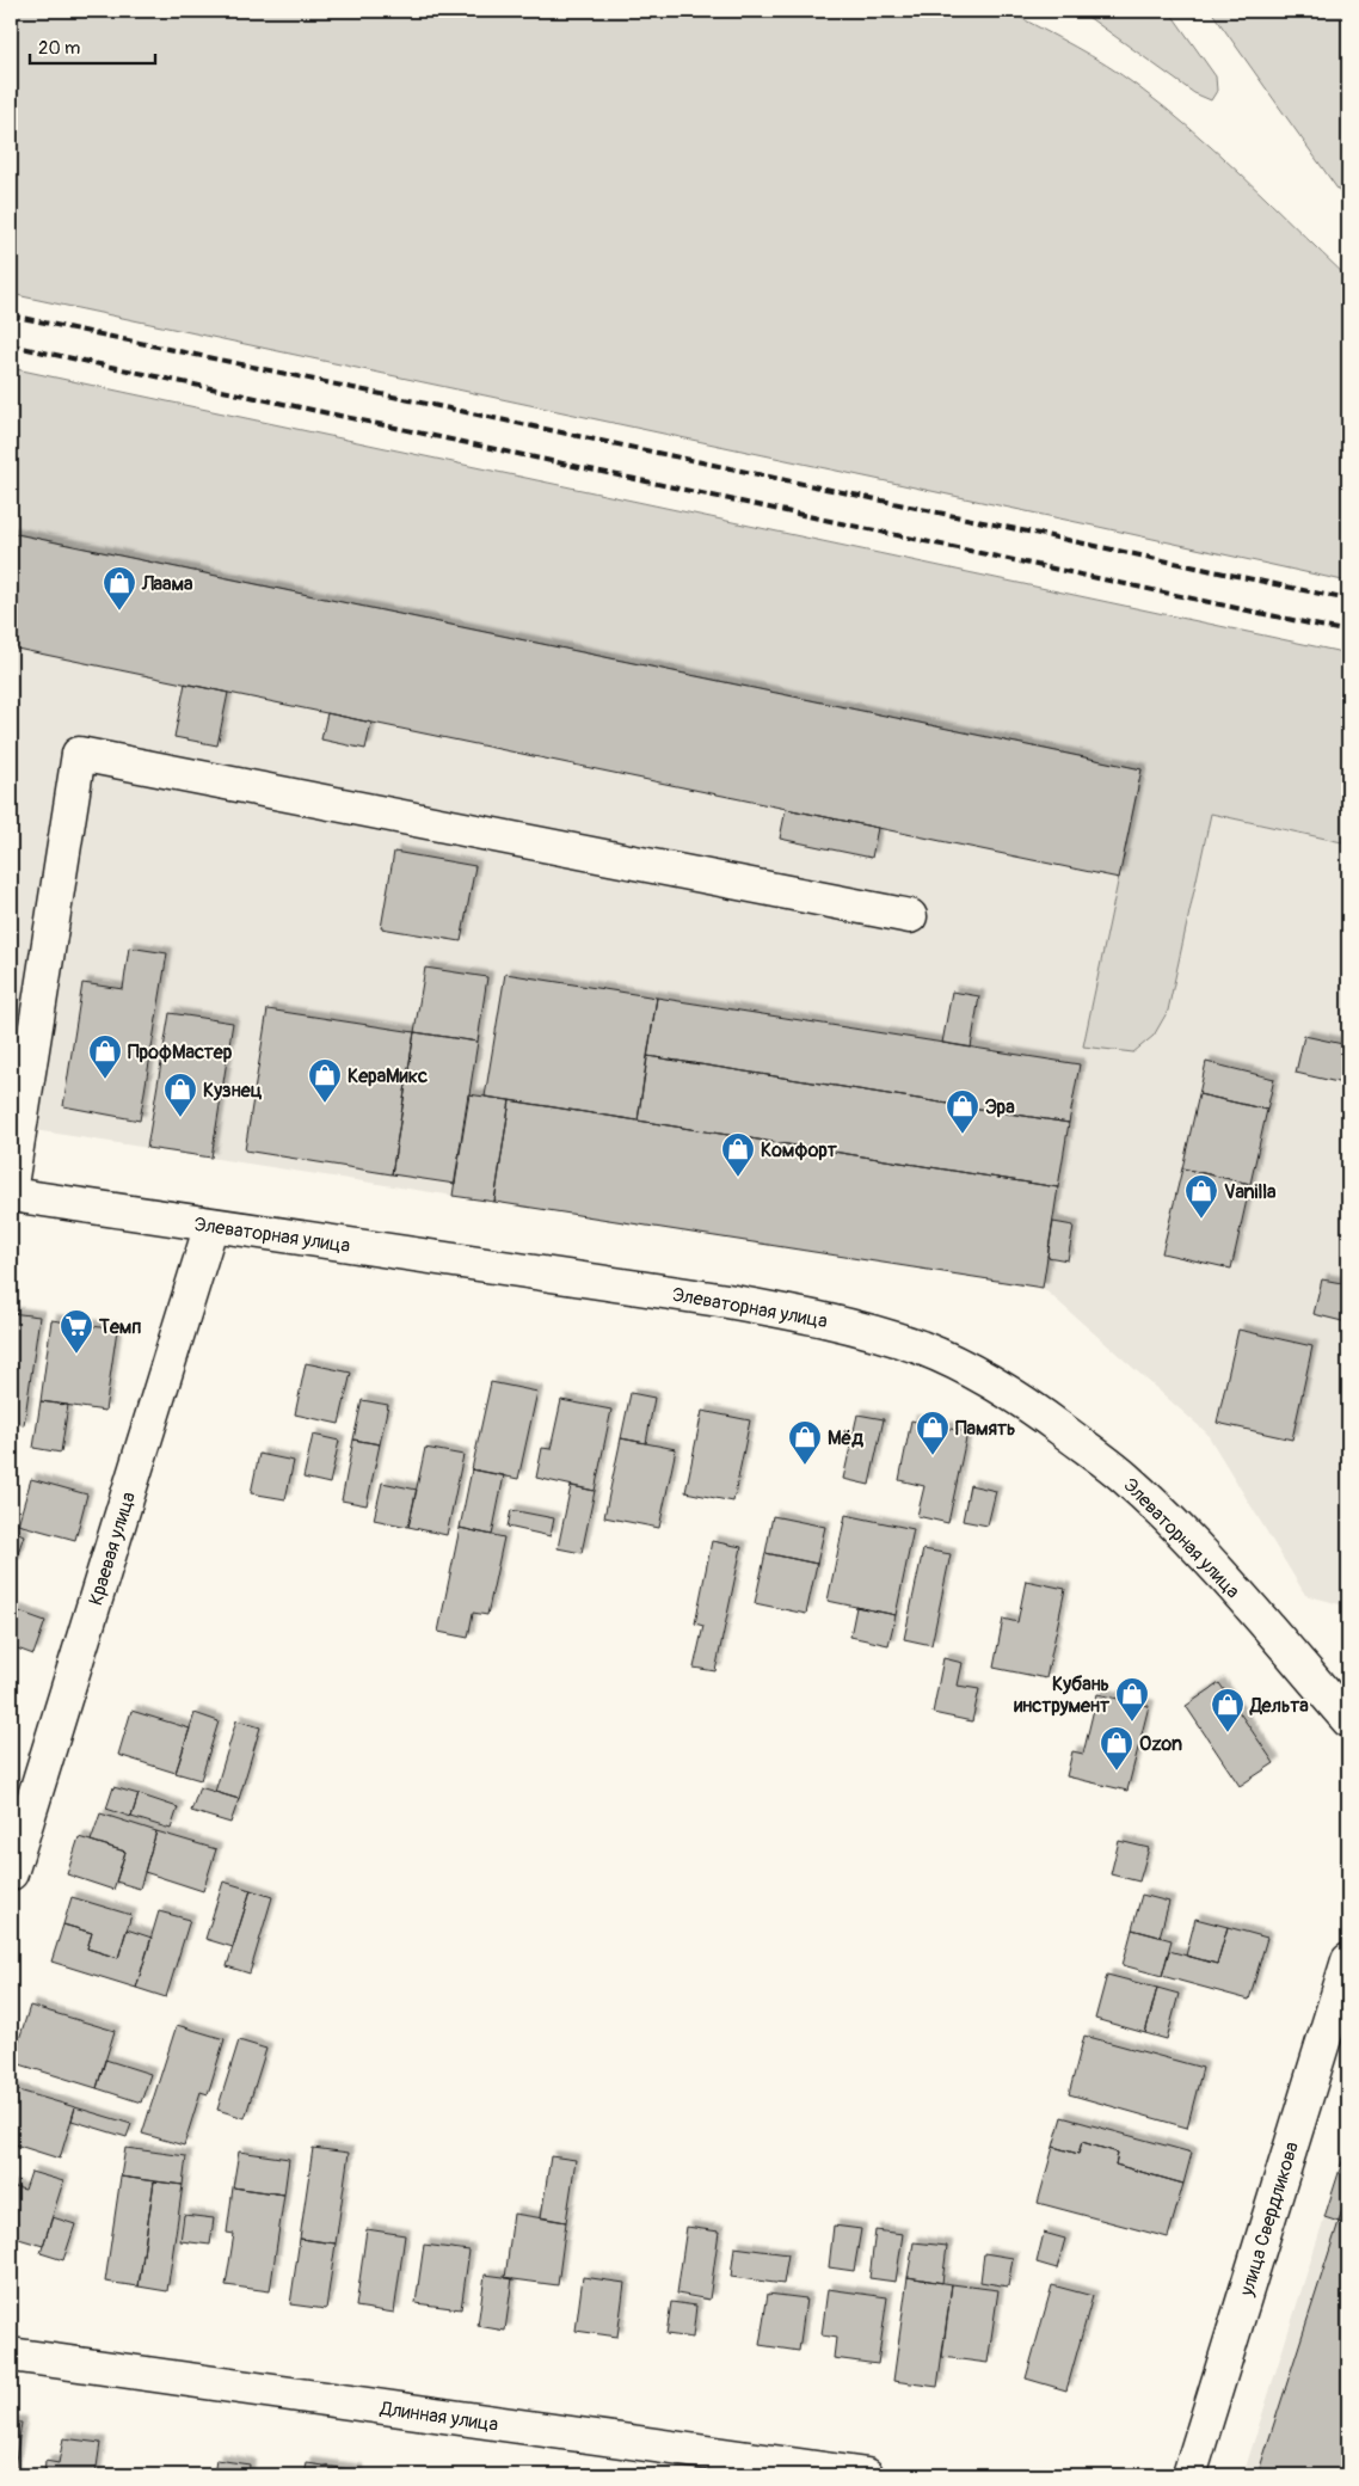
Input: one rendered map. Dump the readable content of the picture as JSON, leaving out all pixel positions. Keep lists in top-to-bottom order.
{
  "streets": {
    "street": [
      "Элеваторная улица",
      "Краевая улица",
      "улица Свердликова",
      "Длинная улица"
    ]
  },
  "crossings": [
    ["Элеваторная улица", "Краевая улица"]
  ],
  "places": {
    "shop": [
      "Лаама",
      "ПрофМастер",
      "КераМикс",
      "Кузнец",
      "Эра",
      "Комфорт",
      "Vanilla",
      "Память",
      "Мёд",
      "Кубань инструмент",
      "Дельта",
      "Ozon"
    ],
    "supermarket": ["Темп"]
  },
  "scale_bar": "20 m"
}
